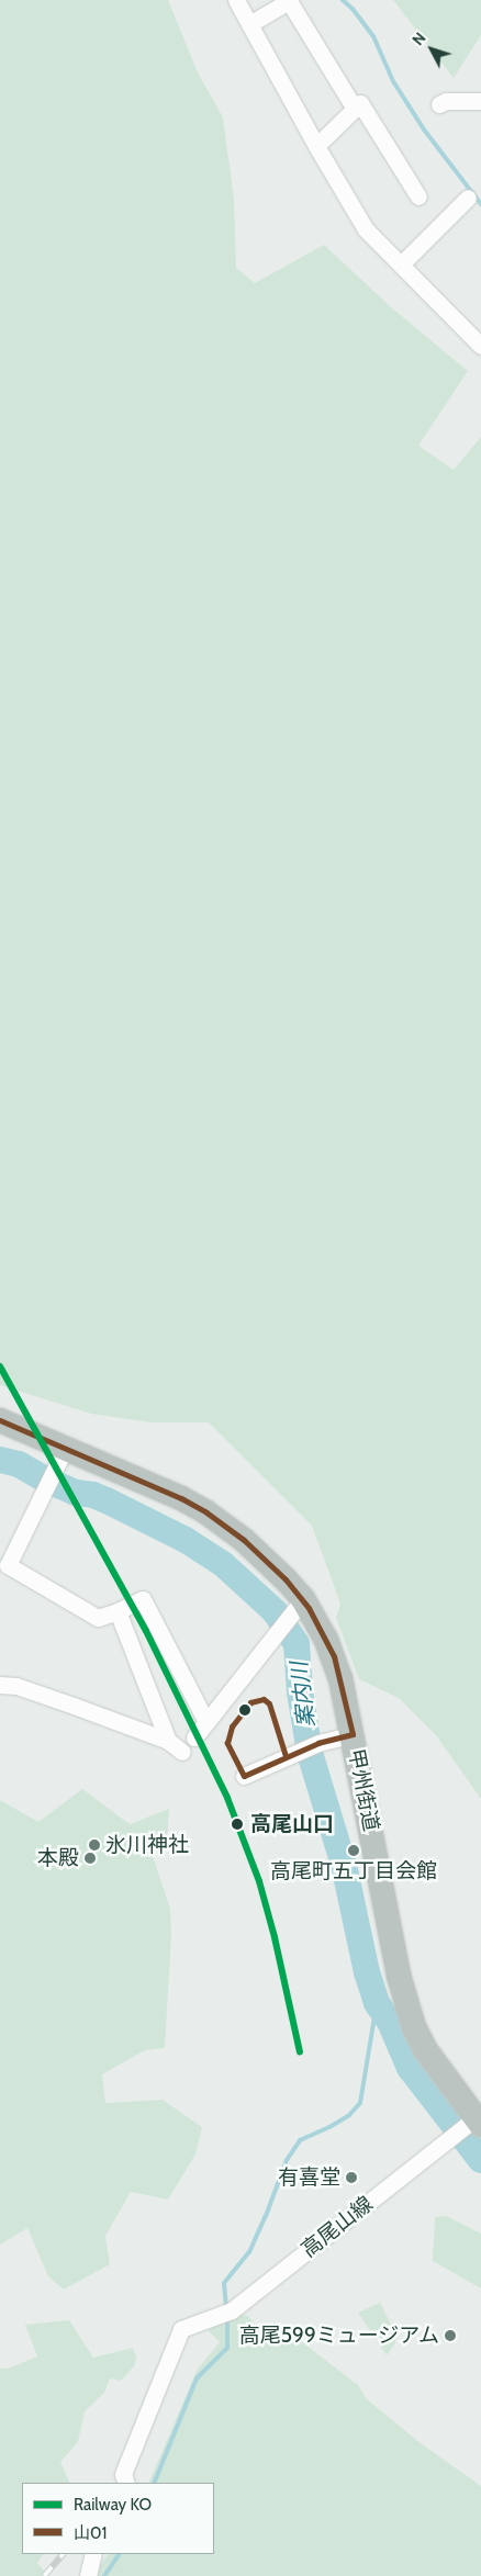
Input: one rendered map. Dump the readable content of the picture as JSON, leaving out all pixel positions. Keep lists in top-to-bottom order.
{
  "streets": {
    "highway": ["甲州街道"],
    "street": ["高尾山線"]
  },
  "crossings": [
    ["甲州街道", "高尾山線"]
  ],
  "water": ["案内川"],
  "places": [
    "高尾山口",
    "氷川神社",
    "高尾町五丁目会館",
    "本殿",
    "有喜堂",
    "高尾599ミュージアム"
  ],
  "lines": ["rail line KO", "transit line 山01"],
  "legend": ["Railway KO", "山01"],
  "north": "top left"
}
